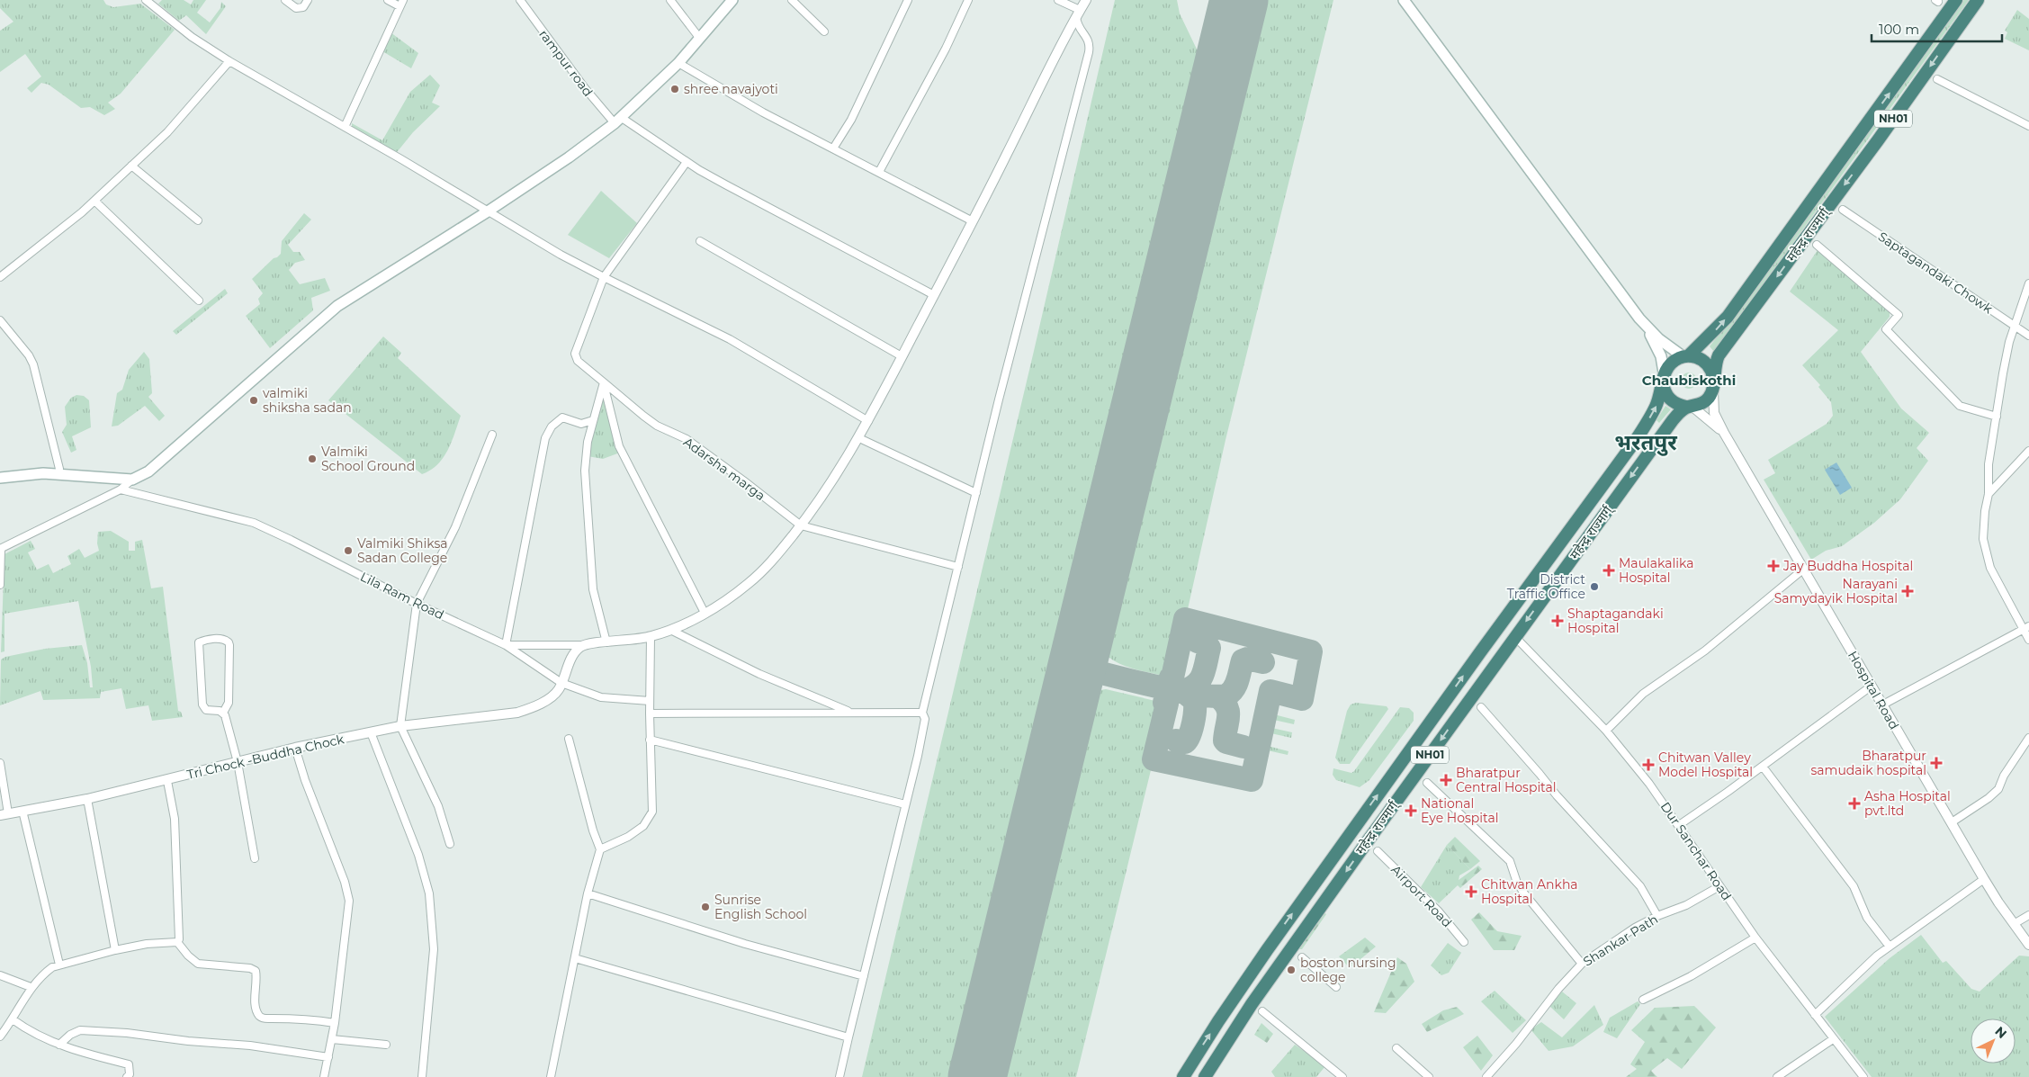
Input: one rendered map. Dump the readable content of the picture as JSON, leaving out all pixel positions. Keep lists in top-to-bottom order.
{
  "streets": {
    "highway": ["NH01", "महेन्द्र राज्मार्ग्"],
    "street": [
      "rampur road",
      "Saptagandaki Chowk",
      "Adarsha marga",
      "Lila Ram Road",
      "Hospital Road",
      "Tri Chock -Buddha Chock",
      "Dur Sanchar Road",
      "Airport Road",
      "Shankar Path"
    ]
  },
  "crossings": [
    ["rampur road", "Adarsha marga"],
    ["महेन्द्र राज्मार्ग्", "Hospital Road"],
    ["महेन्द्र राज्मार्ग्", "Dur Sanchar Road"],
    ["Lila Ram Road", "Tri Chock -Buddha Chock"],
    ["Dur Sanchar Road", "Shankar Path"]
  ],
  "districts": ["Chaubiskothi", "भरतपुर"],
  "places": {
    "other": [
      "shree navajyoti",
      "valmiki shiksha sadan",
      "Valmiki School Ground",
      "Valmiki Shiksa Sadan College",
      "District Traffic Office",
      "Sunrise English School",
      "boston nursing college"
    ],
    "health": [
      "Jay Buddha Hospital",
      "Maulakalika Hospital",
      "Narayani Samydayik Hospital",
      "Shaptagandaki Hospital",
      "Bharatpur samudaik hospital",
      "Chitwan Valley Model Hospital",
      "Bharatpur Central Hospital",
      "Asha Hospital pvt.ltd",
      "National Eye Hospital",
      "Chitwan Ankha Hospital"
    ]
  },
  "scale_bar": "100 m",
  "north": "top right"
}
